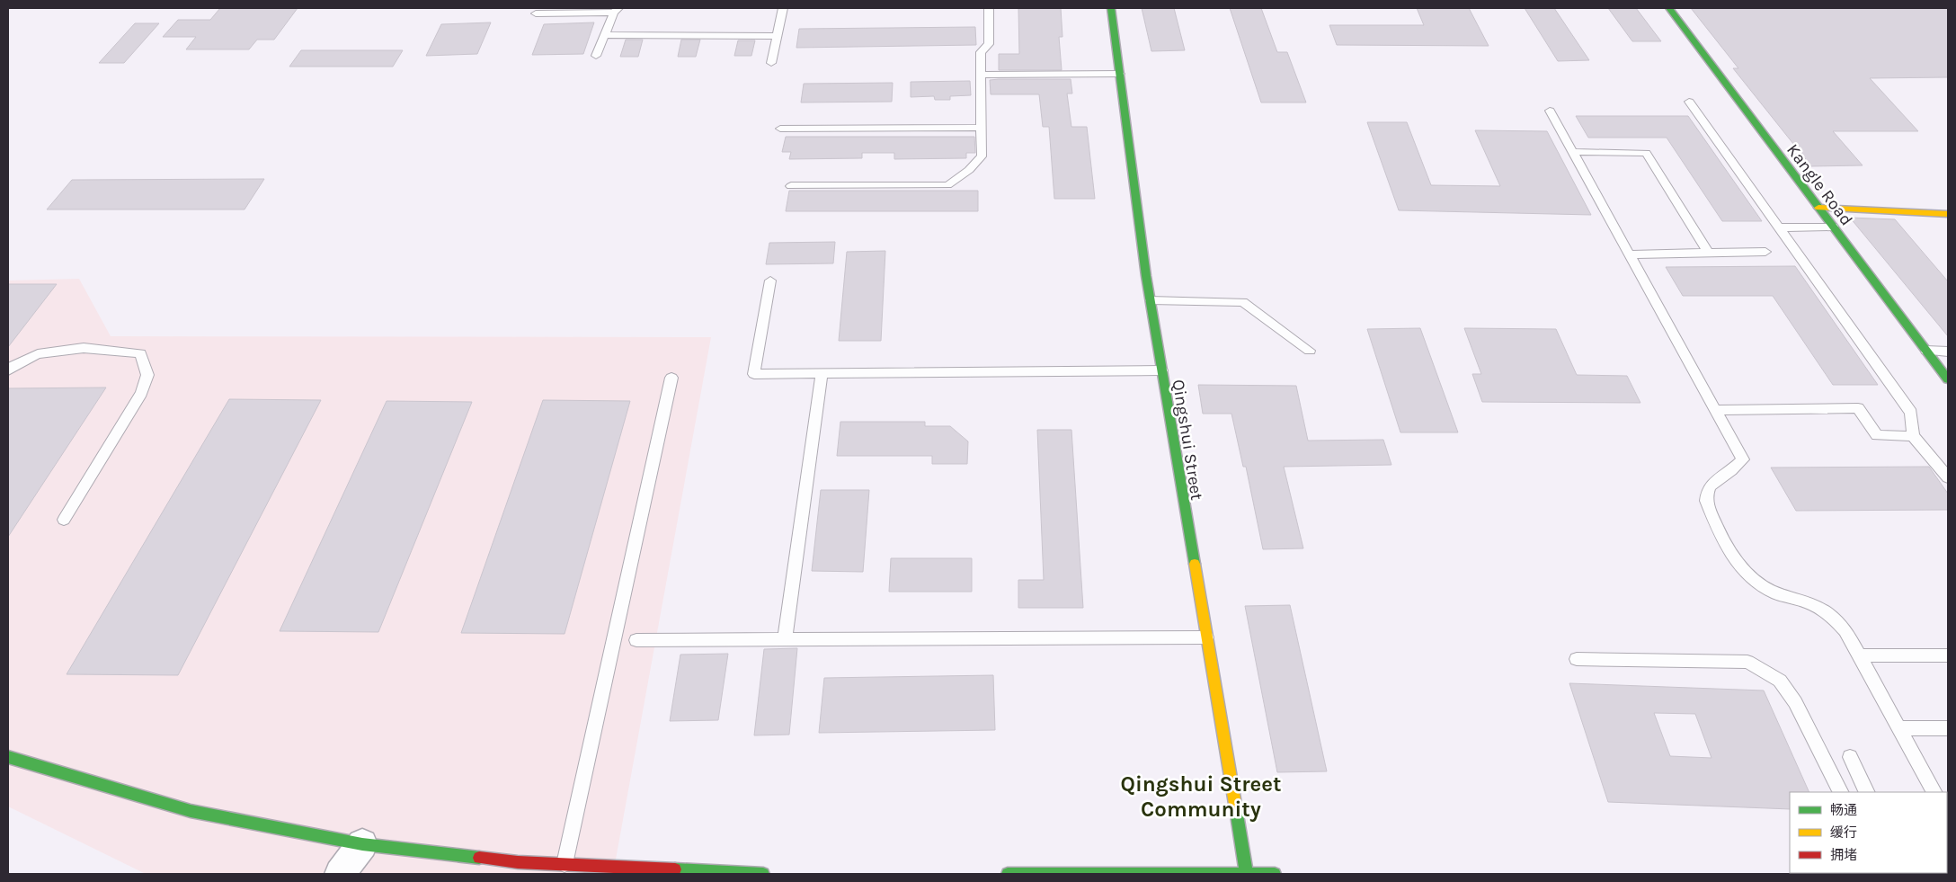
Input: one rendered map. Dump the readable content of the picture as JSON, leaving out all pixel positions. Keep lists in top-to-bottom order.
{
  "streets": {
    "street": ["Kangle Road", "Qingshui Street"]
  },
  "districts": ["Qingshui Street Community"],
  "legend": ["畅通", "缓行", "拥堵"]
}
